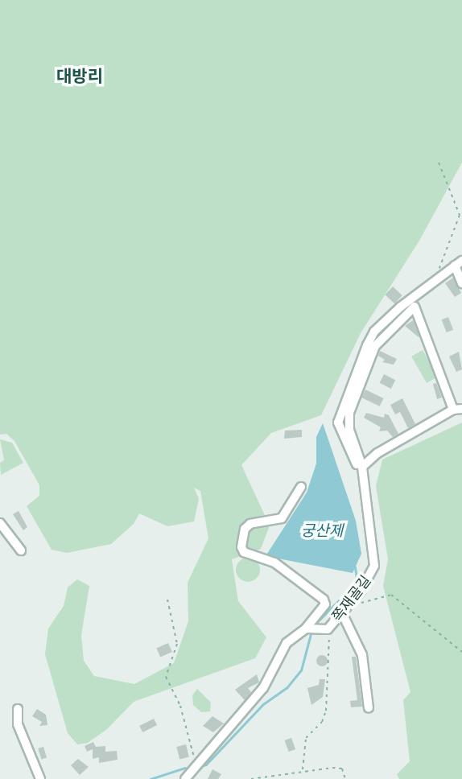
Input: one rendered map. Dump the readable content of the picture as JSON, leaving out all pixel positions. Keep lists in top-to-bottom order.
{
  "streets": {
    "street": ["쪽재골길"]
  },
  "districts": ["대방리"],
  "water": ["궁산제"]
}
